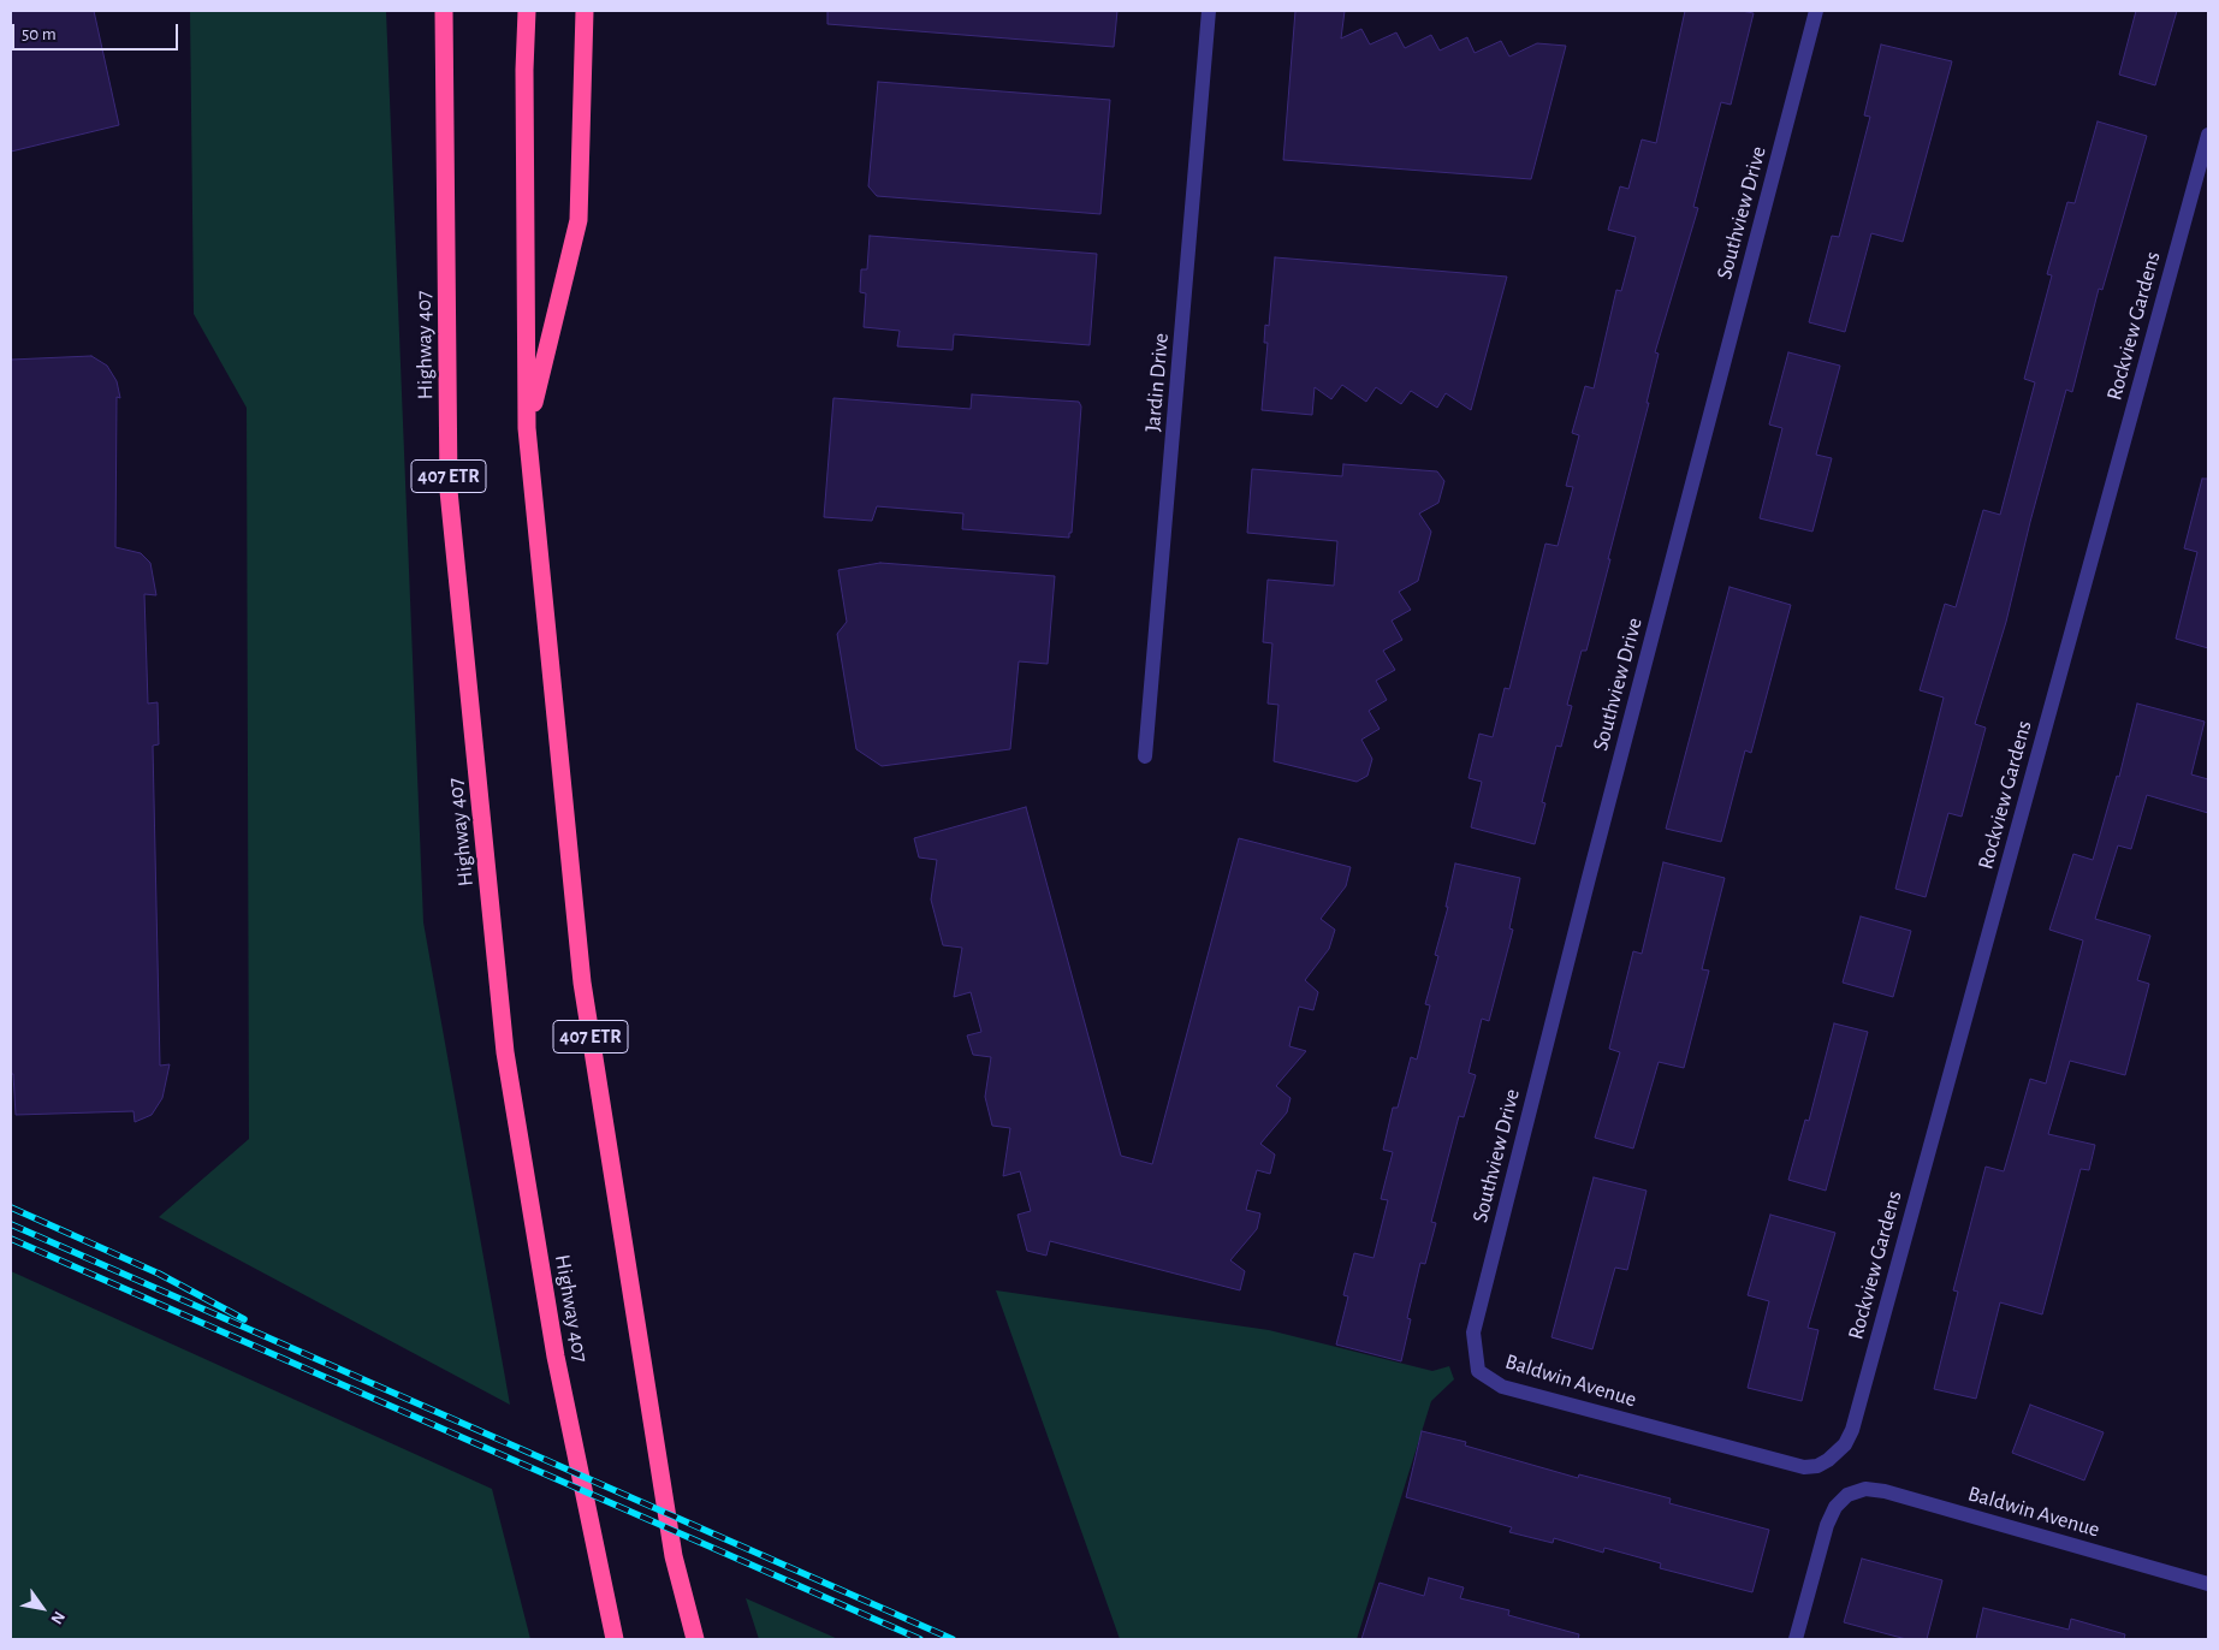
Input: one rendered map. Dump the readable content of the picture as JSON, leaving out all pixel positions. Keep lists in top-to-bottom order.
{
  "streets": {
    "highway": ["Highway 407", "407 ETR"],
    "street": [
      "Southview Drive",
      "Rockview Gardens",
      "Jardin Drive",
      "Baldwin Avenue"
    ]
  },
  "crossings": [
    ["Southview Drive", "Baldwin Avenue"],
    ["Rockview Gardens", "Baldwin Avenue"]
  ],
  "scale_bar": "50 m",
  "north": "bottom right"
}
